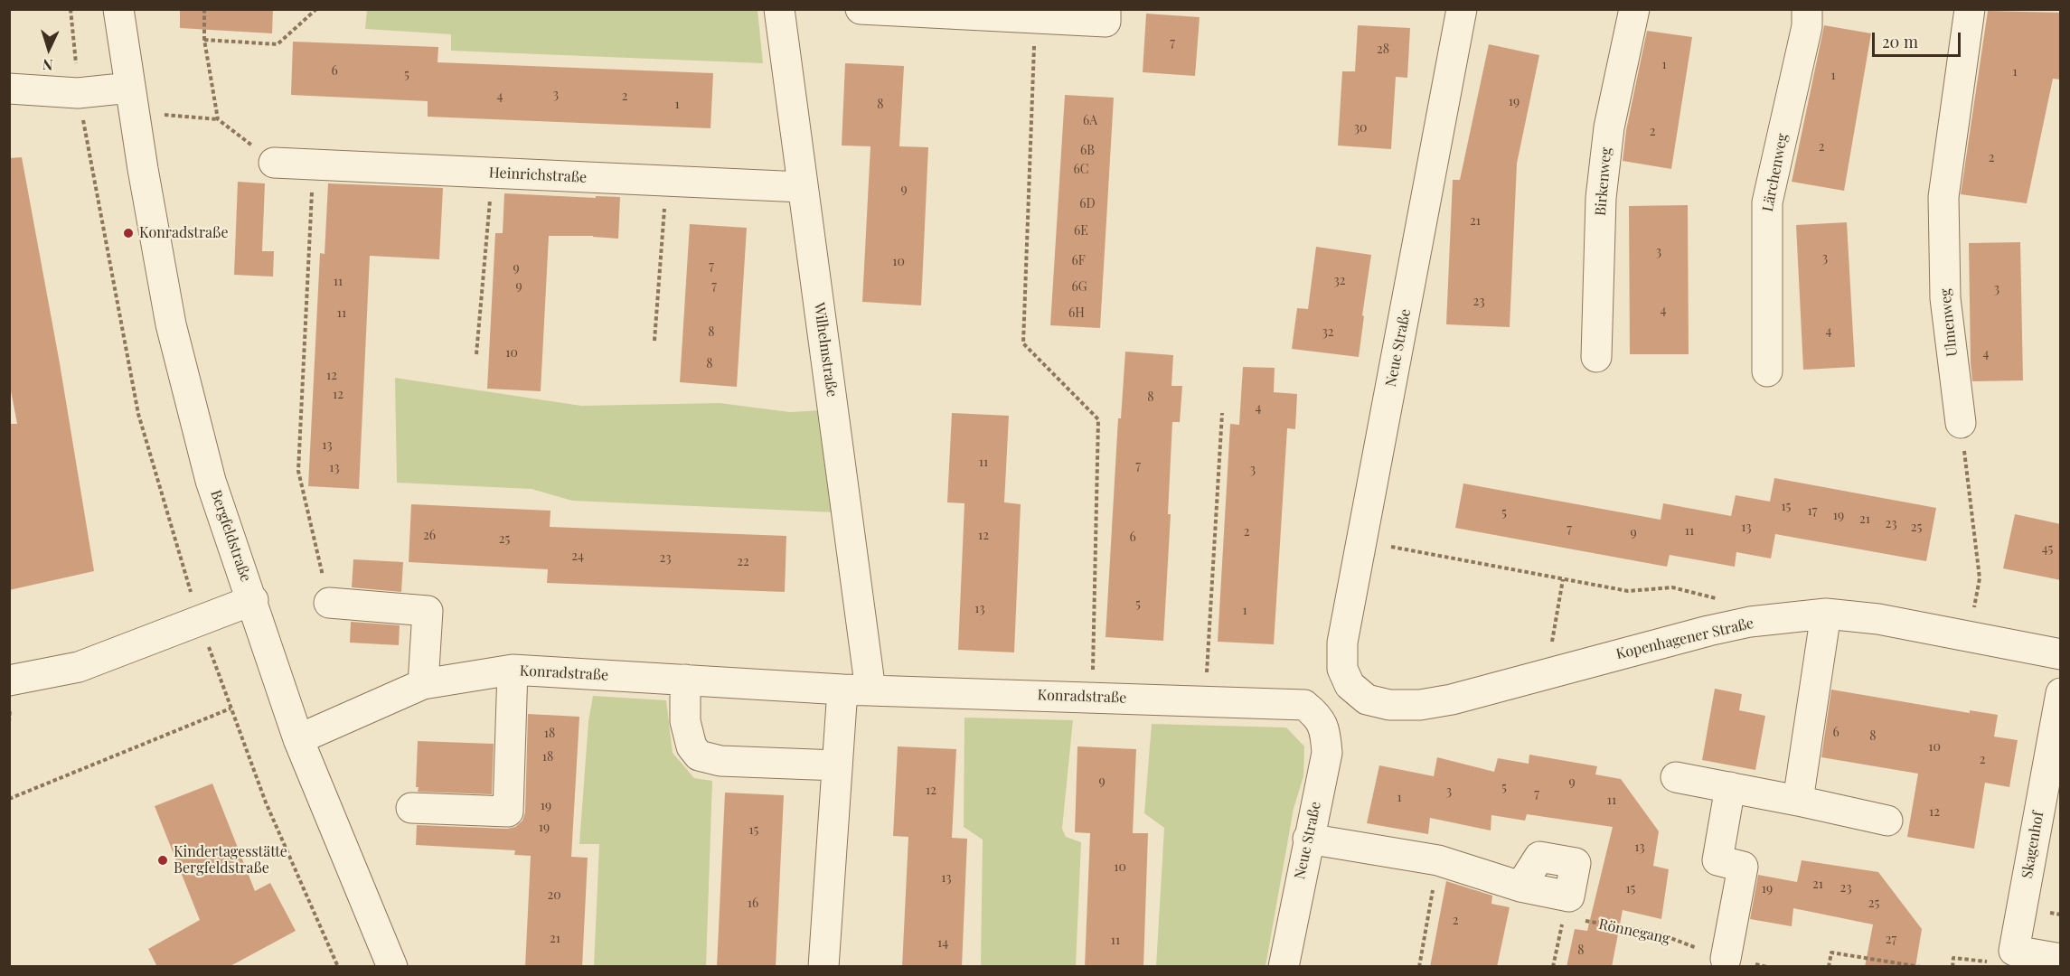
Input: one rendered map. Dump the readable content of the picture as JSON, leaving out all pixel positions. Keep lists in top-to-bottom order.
{
  "streets": {
    "street": [
      "Lärchenweg",
      "Heinrichstraße",
      "Birkenweg",
      "Ulmenweg",
      "Neue Straße",
      "Wilhelmstraße",
      "Bergfeldstraße",
      "Kopenhagener Straße",
      "Konradstraße",
      "Skagenhof"
    ],
    "path": ["Rönnegang"]
  },
  "crossings": [
    ["Heinrichstraße", "Wilhelmstraße"],
    ["Neue Straße", "Kopenhagener Straße"],
    ["Neue Straße", "Konradstraße"],
    ["Wilhelmstraße", "Konradstraße"],
    ["Bergfeldstraße", "Konradstraße"]
  ],
  "places": ["Konradstraße", "Kindertagesstätte Bergfeldstraße"],
  "house_numbers": [
    "7",
    "28",
    "1",
    "6",
    "1",
    "5",
    "1",
    "3",
    "4",
    "2",
    "19",
    "1",
    "8",
    "6A",
    "30",
    "2",
    "2",
    "6B",
    "2",
    "6C",
    "9",
    "6D",
    "21",
    "6E",
    "3",
    "3",
    "6F",
    "10",
    "7",
    "9",
    "32",
    "11",
    "9",
    "7",
    "6G",
    "3",
    "23",
    "4",
    "11",
    "6H",
    "4",
    "8",
    "32",
    "10",
    "4",
    "8",
    "12",
    "12",
    "8",
    "4",
    "13",
    "11",
    "7",
    "13",
    "3",
    "15",
    "17",
    "5",
    "19",
    "21",
    "23",
    "13",
    "25",
    "7",
    "11",
    "2",
    "9",
    "26",
    "12",
    "6",
    "25",
    "45",
    "24",
    "23",
    "22",
    "5",
    "13",
    "1",
    "6",
    "18",
    "8",
    "10",
    "18",
    "2",
    "9",
    "9",
    "5",
    "12",
    "3",
    "7",
    "1",
    "11",
    "19",
    "12",
    "19",
    "15",
    "13",
    "10",
    "13",
    "21",
    "23",
    "15",
    "19",
    "20",
    "16",
    "25",
    "2",
    "21",
    "27",
    "11",
    "14",
    "8"
  ],
  "scale_bar": "20 m",
  "north": "bottom"
}
